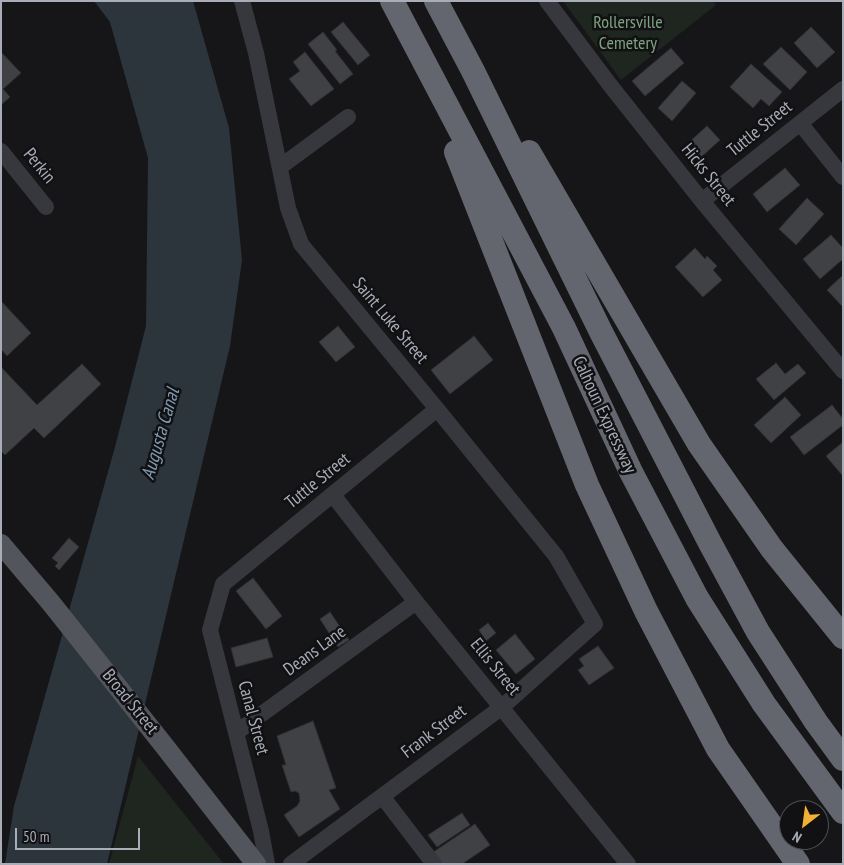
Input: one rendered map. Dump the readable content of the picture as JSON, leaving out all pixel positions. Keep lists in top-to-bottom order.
{
  "streets": {
    "highway": ["Calhoun Expressway"],
    "main road": ["Broad Street"],
    "street": [
      "Tuttle Street",
      "Perkin",
      "Hicks Street",
      "Saint Luke Street",
      "Deans Lane",
      "Ellis Street",
      "Canal Street",
      "Frank Street"
    ]
  },
  "crossings": [
    ["Tuttle Street", "Hicks Street"],
    ["Tuttle Street", "Saint Luke Street"],
    ["Tuttle Street", "Ellis Street"],
    ["Tuttle Street", "Canal Street"],
    ["Saint Luke Street", "Frank Street"],
    ["Deans Lane", "Ellis Street"],
    ["Deans Lane", "Canal Street"],
    ["Ellis Street", "Frank Street"]
  ],
  "water": ["Augusta Canal"],
  "parks": ["Rollersville Cemetery"],
  "scale_bar": "50 m",
  "north": "bottom left"
}
